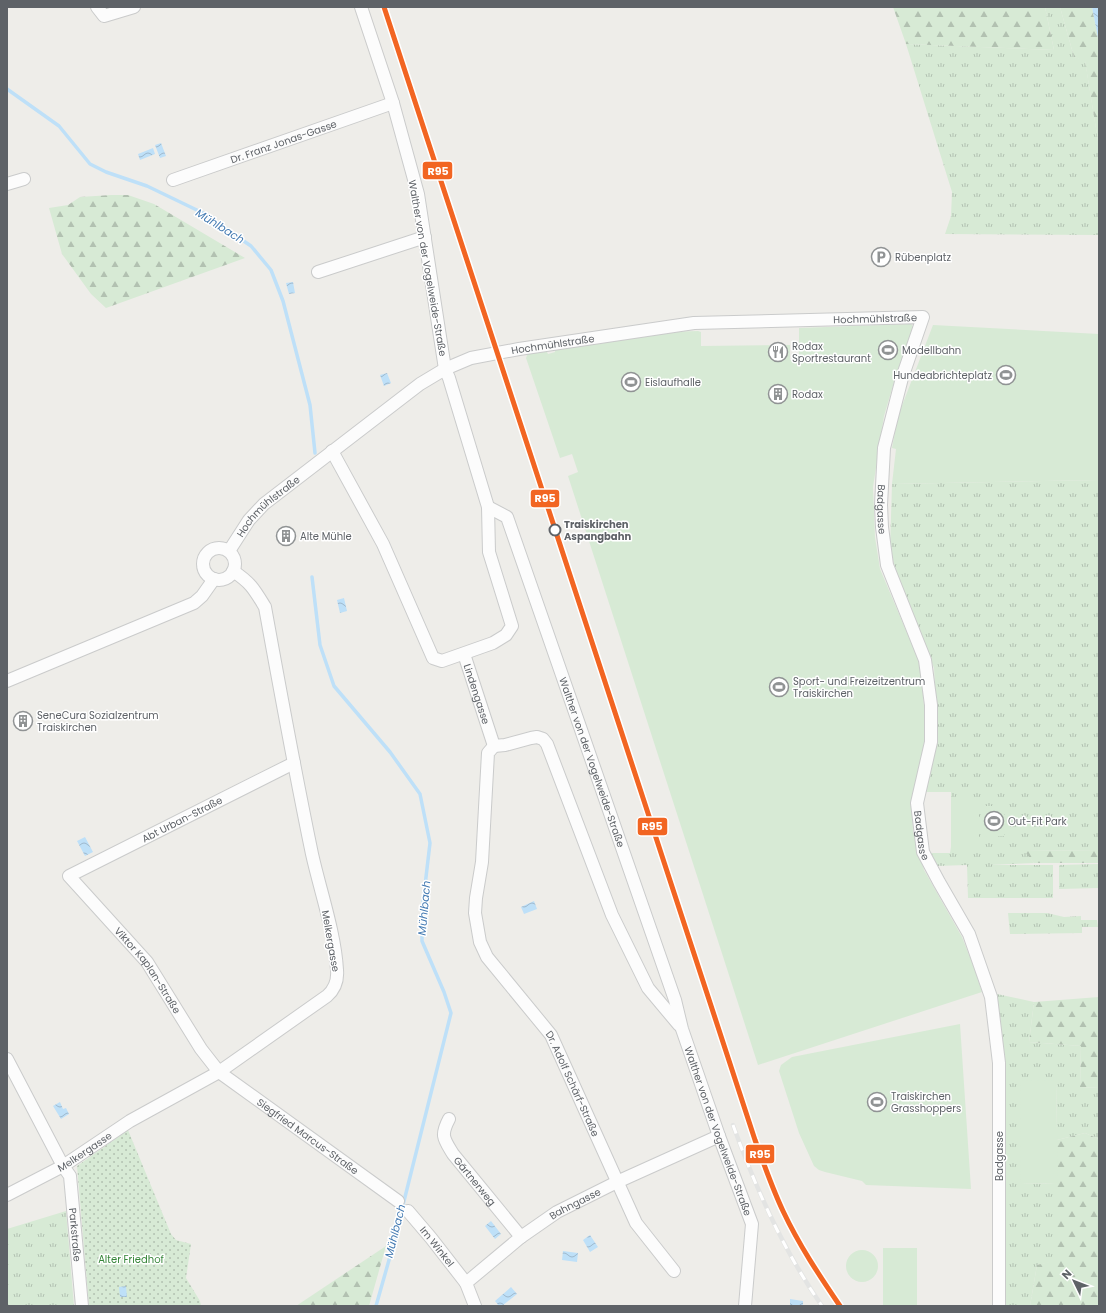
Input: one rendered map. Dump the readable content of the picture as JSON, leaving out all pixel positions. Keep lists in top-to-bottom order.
{
  "streets": {
    "street": [
      "Dr. Franz Jonas-Gasse",
      "Walther von der Vogelweide-Straße",
      "Hochmühlstraße",
      "Badgasse",
      "Lindengasse",
      "Abt Urban-Straße",
      "Melkergasse",
      "Viktor Kaplan-Straße",
      "Dr. Adolf Schärf-Straße",
      "Siegfried Marcus-Straße",
      "Gärtnerweg",
      "Bahngasse",
      "Parkstraße",
      "Im Winkel"
    ]
  },
  "crossings": [
    ["Dr. Franz Jonas-Gasse", "Walther von der Vogelweide-Straße"],
    ["Walther von der Vogelweide-Straße", "Hochmühlstraße"],
    ["Walther von der Vogelweide-Straße", "Lindengasse"],
    ["Walther von der Vogelweide-Straße", "Dr. Adolf Schärf-Straße"],
    ["Walther von der Vogelweide-Straße", "Bahngasse"],
    ["Hochmühlstraße", "Badgasse"],
    ["Hochmühlstraße", "Lindengasse"],
    ["Hochmühlstraße", "Melkergasse"],
    ["Lindengasse", "Dr. Adolf Schärf-Straße"],
    ["Abt Urban-Straße", "Melkergasse"],
    ["Abt Urban-Straße", "Viktor Kaplan-Straße"],
    ["Melkergasse", "Viktor Kaplan-Straße"],
    ["Melkergasse", "Siegfried Marcus-Straße"],
    ["Melkergasse", "Parkstraße"],
    ["Viktor Kaplan-Straße", "Siegfried Marcus-Straße"],
    ["Dr. Adolf Schärf-Straße", "Bahngasse"],
    ["Gärtnerweg", "Bahngasse"],
    ["Bahngasse", "Im Winkel"]
  ],
  "water": ["Mühlbach"],
  "parks": ["Alter Friedhof"],
  "places": {
    "parking": ["Rübenplatz"],
    "sports": [
      "Modellbahn",
      "Hundeabrichteplatz",
      "Eislaufhalle",
      "Sport- und Freizeitzentrum Traiskirchen",
      "Out-Fit Park",
      "Traiskirchen Grasshoppers"
    ],
    "restaurant": ["Rodax Sportrestaurant"],
    "building": ["Rodax", "Alte Mühle", "SeneCura Sozialzentrum Traiskirchen"],
    "other": ["Traiskirchen Aspangbahn"]
  },
  "lines": ["transit line R95"],
  "north": "top left"
}
